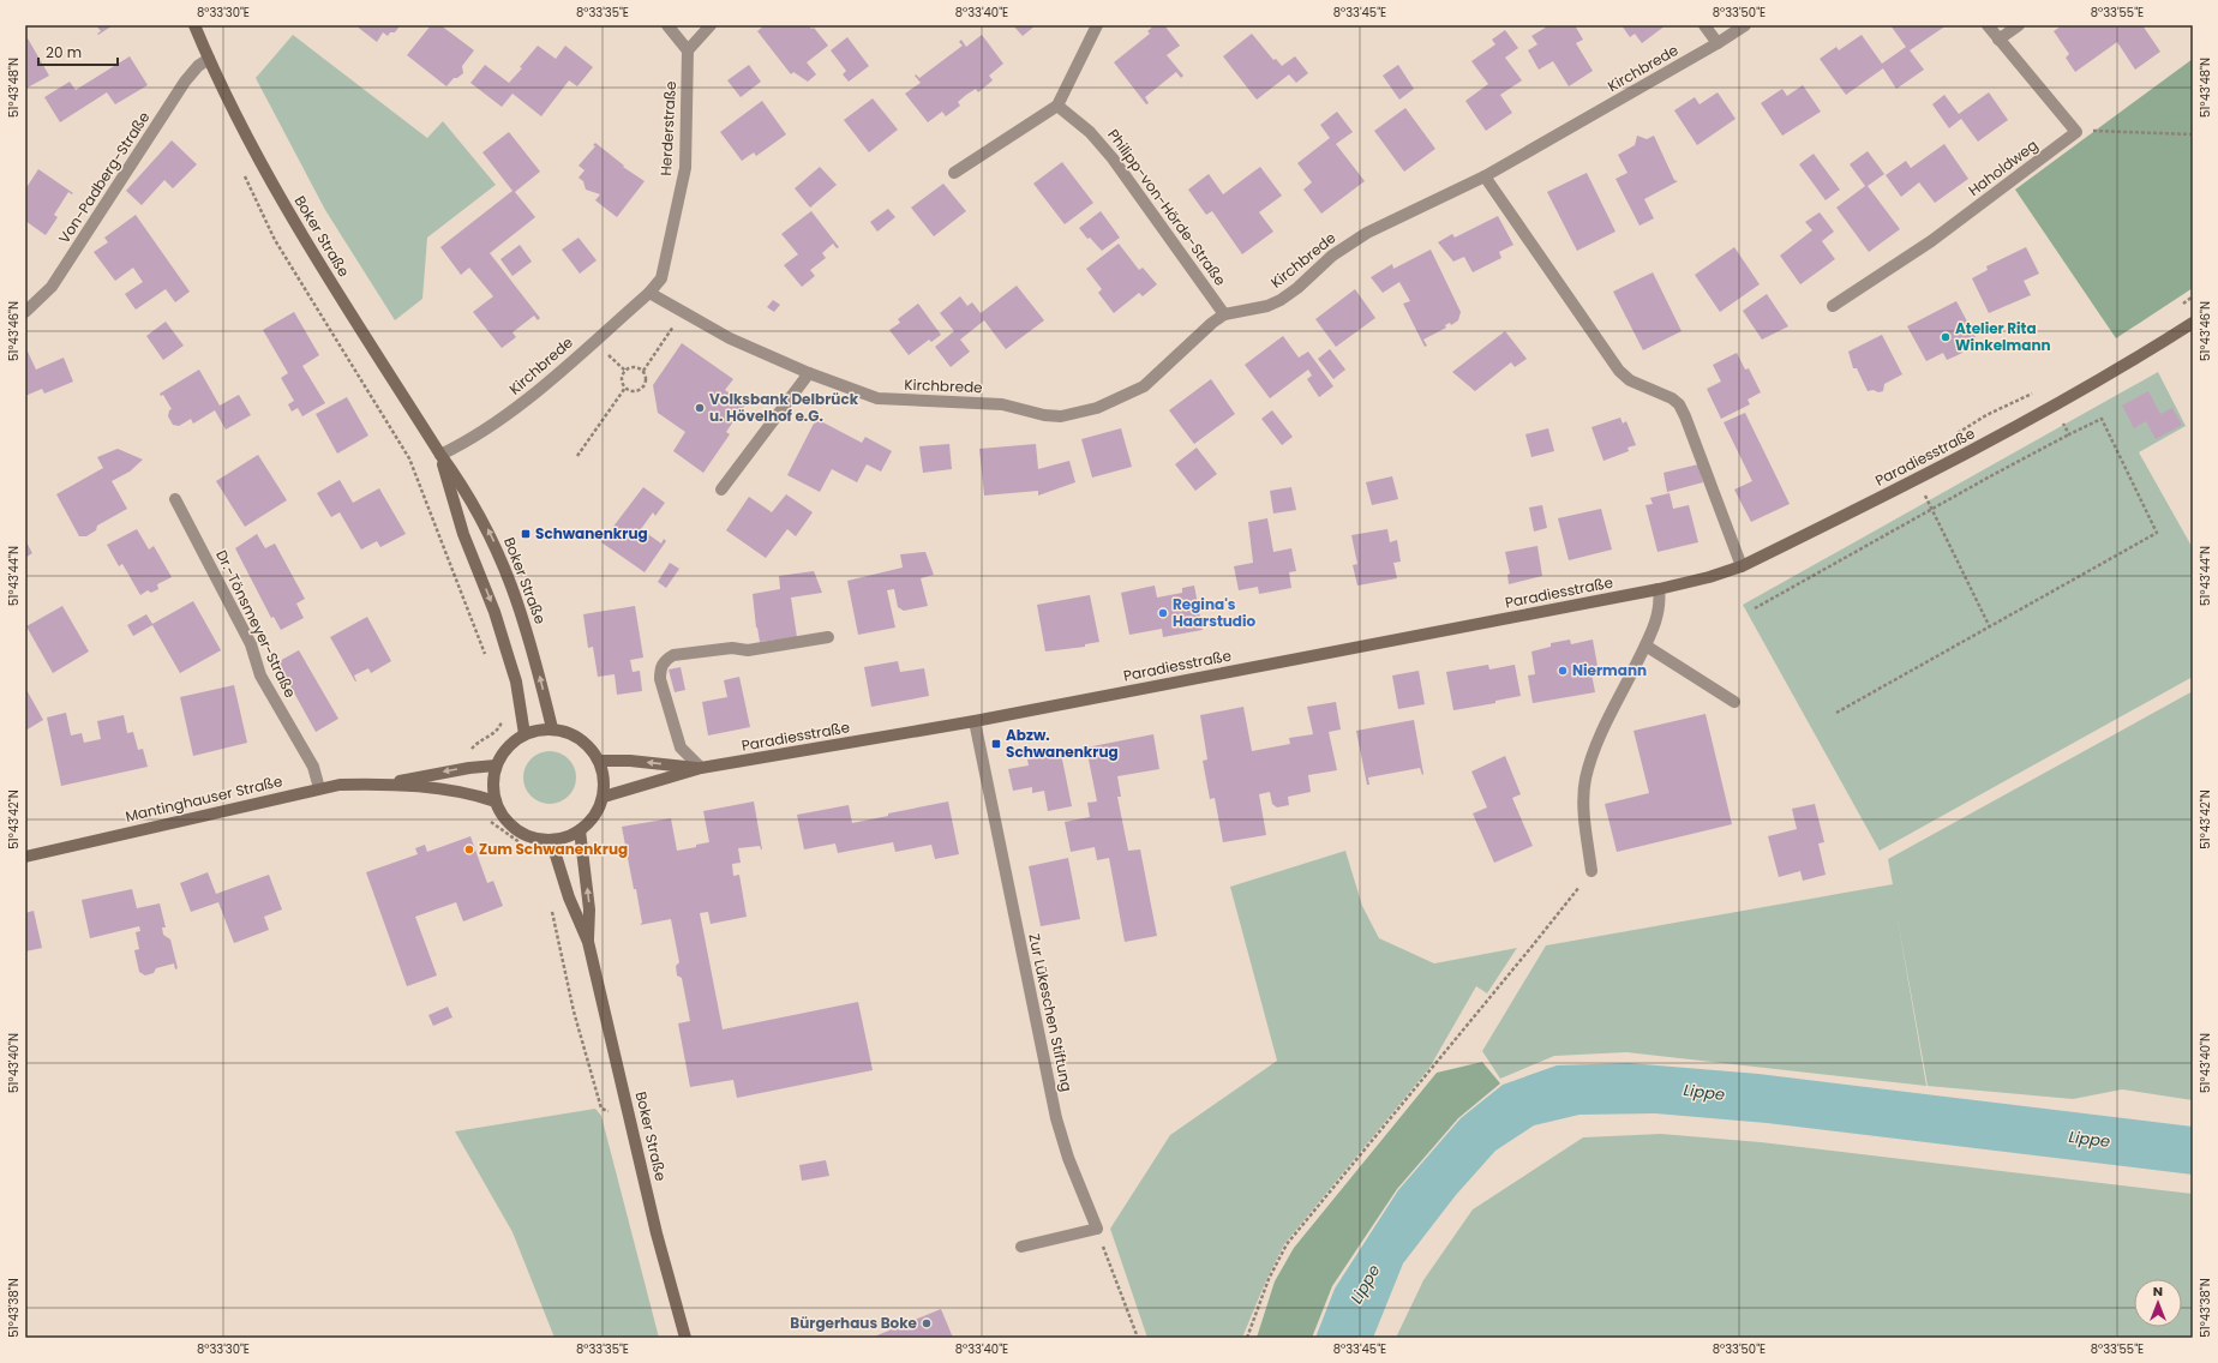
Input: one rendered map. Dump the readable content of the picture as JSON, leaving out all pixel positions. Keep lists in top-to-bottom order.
{
  "streets": {
    "main road": ["Boker Straße", "Paradiesstraße", "Mantinghauser Straße"],
    "street": [
      "Kirchbrede",
      "Herderstraße",
      "Haholdweg",
      "Von-Padberg-Straße",
      "Philipp-von-Hörde-Straße",
      "Dr.-Tönsmeyer-Straße",
      "Zur Lükeschen Stiftung"
    ]
  },
  "crossings": [
    ["Kirchbrede", "Herderstraße"],
    ["Kirchbrede", "Philipp-von-Hörde-Straße"],
    ["Kirchbrede", "Boker Straße"],
    ["Von-Padberg-Straße", "Boker Straße"],
    ["Boker Straße", "Paradiesstraße"],
    ["Boker Straße", "Mantinghauser Straße"],
    ["Paradiesstraße", "Mantinghauser Straße"],
    ["Paradiesstraße", "Zur Lükeschen Stiftung"],
    ["Dr.-Tönsmeyer-Straße", "Mantinghauser Straße"]
  ],
  "water": ["Lippe"],
  "places": {
    "other": [
      "Atelier Rita Winkelmann",
      "Volksbank Delbrück u. Hövelhof e.G.",
      "Regina's Haarstudio",
      "Niermann",
      "Zum Schwanenkrug",
      "Bürgerhaus Boke"
    ],
    "transit": ["Schwanenkrug", "Abzw. Schwanenkrug"]
  },
  "scale_bar": "20 m",
  "north": "top",
  "coordinates": [
    "8°33'30\"E",
    "8°33'35\"E",
    "8°33'40\"E",
    "8°33'45\"E",
    "8°33'50\"E",
    "8°33'55\"E",
    "51°43'48\"N",
    "51°43'46\"N",
    "51°43'44\"N",
    "51°43'42\"N",
    "51°43'40\"N",
    "51°43'38\"N"
  ]
}
